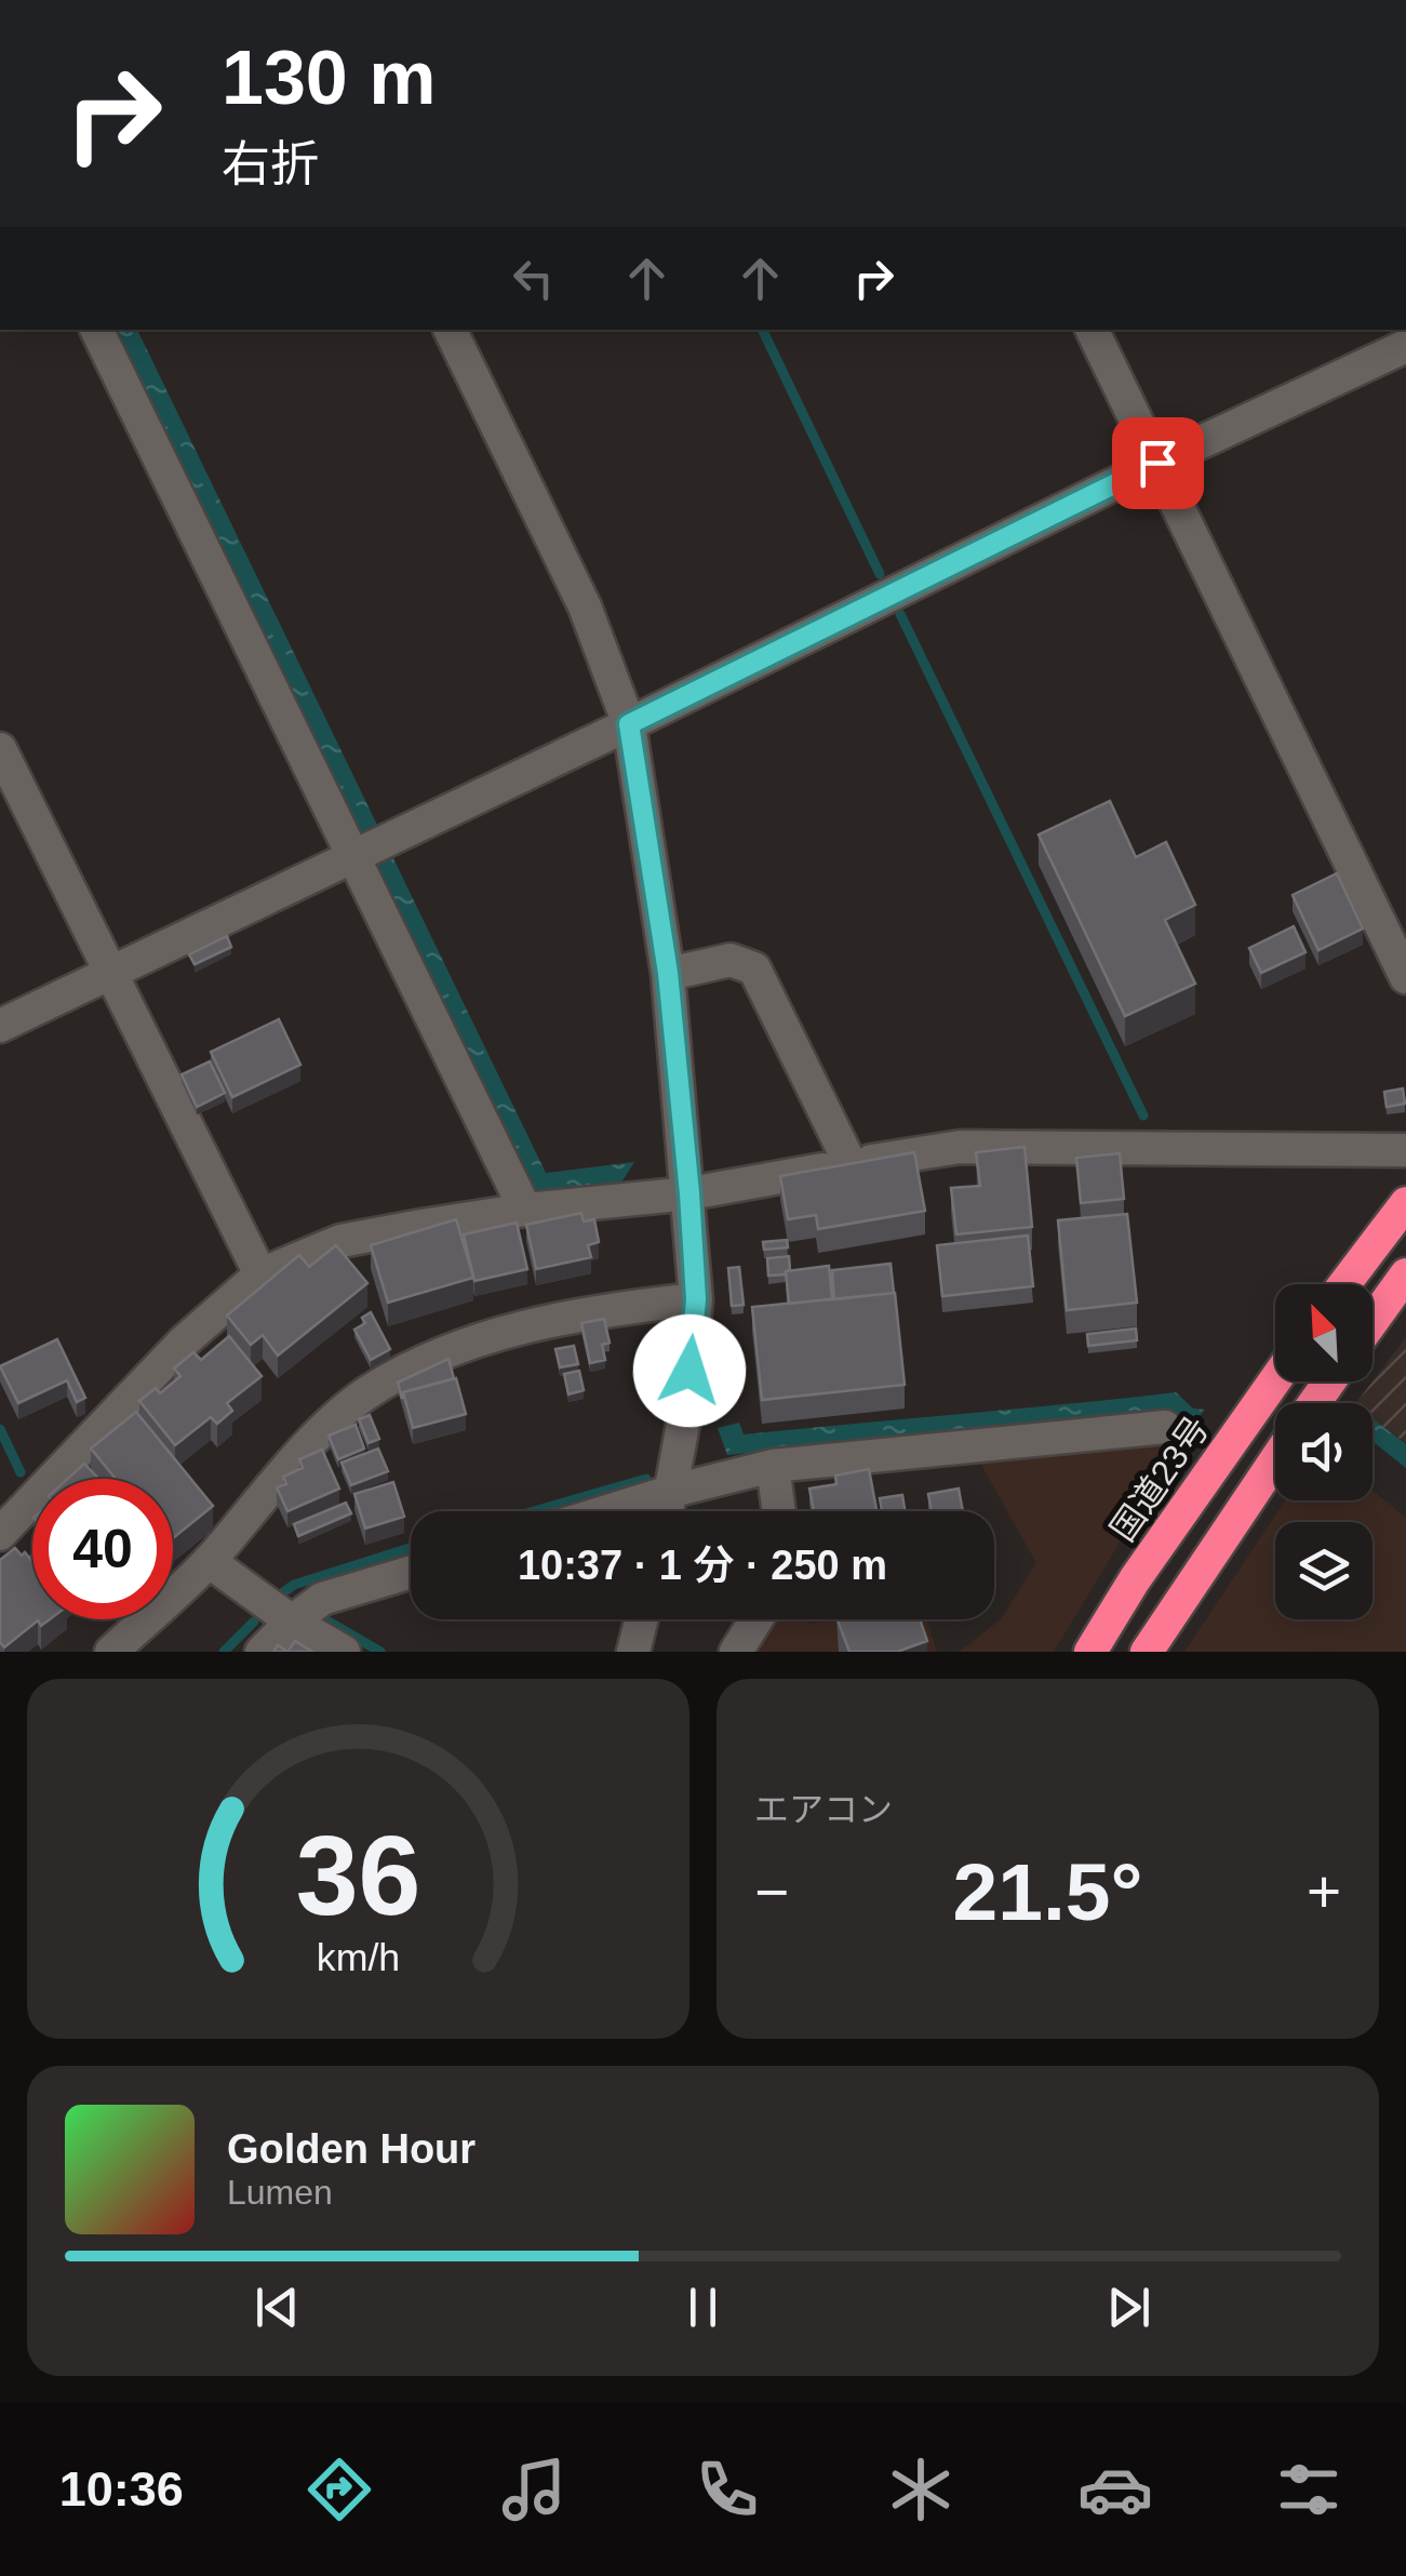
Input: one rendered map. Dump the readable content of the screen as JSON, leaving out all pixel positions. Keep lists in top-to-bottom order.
{
  "streets": {
    "highway": ["国道23号"]
  },
  "north": "top left",
  "page": {
    "turn": ["130 m", "右折"],
    "limit": "40",
    "trip": "10:37 · 1 分 · 250 m",
    "tile": "エアコン",
    "heat": ["−", "21.5°", "+"],
    "song": ["Golden Hour", "Lumen"],
    "tabs": "10:36",
    "gauge": ["36", "km/h"]
  }
}
